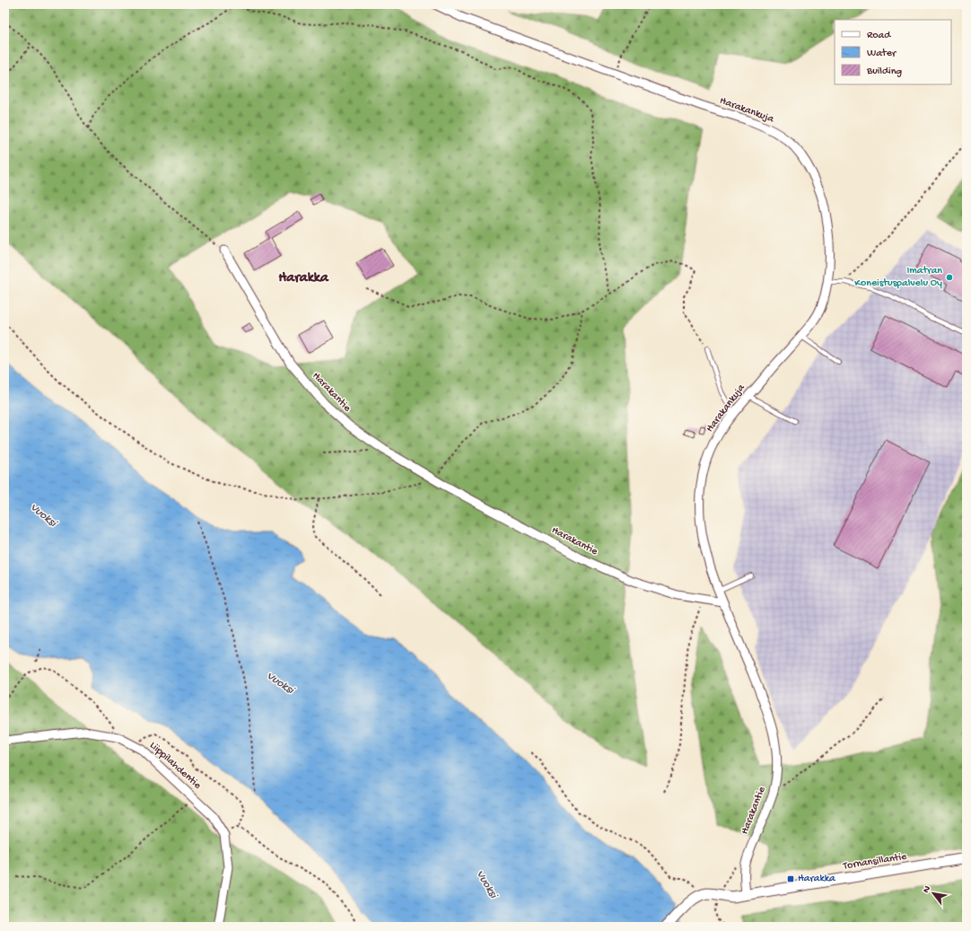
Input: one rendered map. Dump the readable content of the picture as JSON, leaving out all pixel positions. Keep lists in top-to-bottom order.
{
  "streets": {
    "street": [
      "Harakankuja",
      "Harakantie",
      "Liippilahdentie",
      "Tornansillantie"
    ]
  },
  "crossings": [
    ["Harakankuja", "Harakantie"],
    ["Harakantie", "Tornansillantie"]
  ],
  "districts": ["Harakka"],
  "water": ["Vuoksi"],
  "places": {
    "other": ["Imatran Koneistuspalvelu Oy"],
    "transit": ["Harakka"]
  },
  "legend": ["Road", "Water", "Building"],
  "north": "top left"
}
